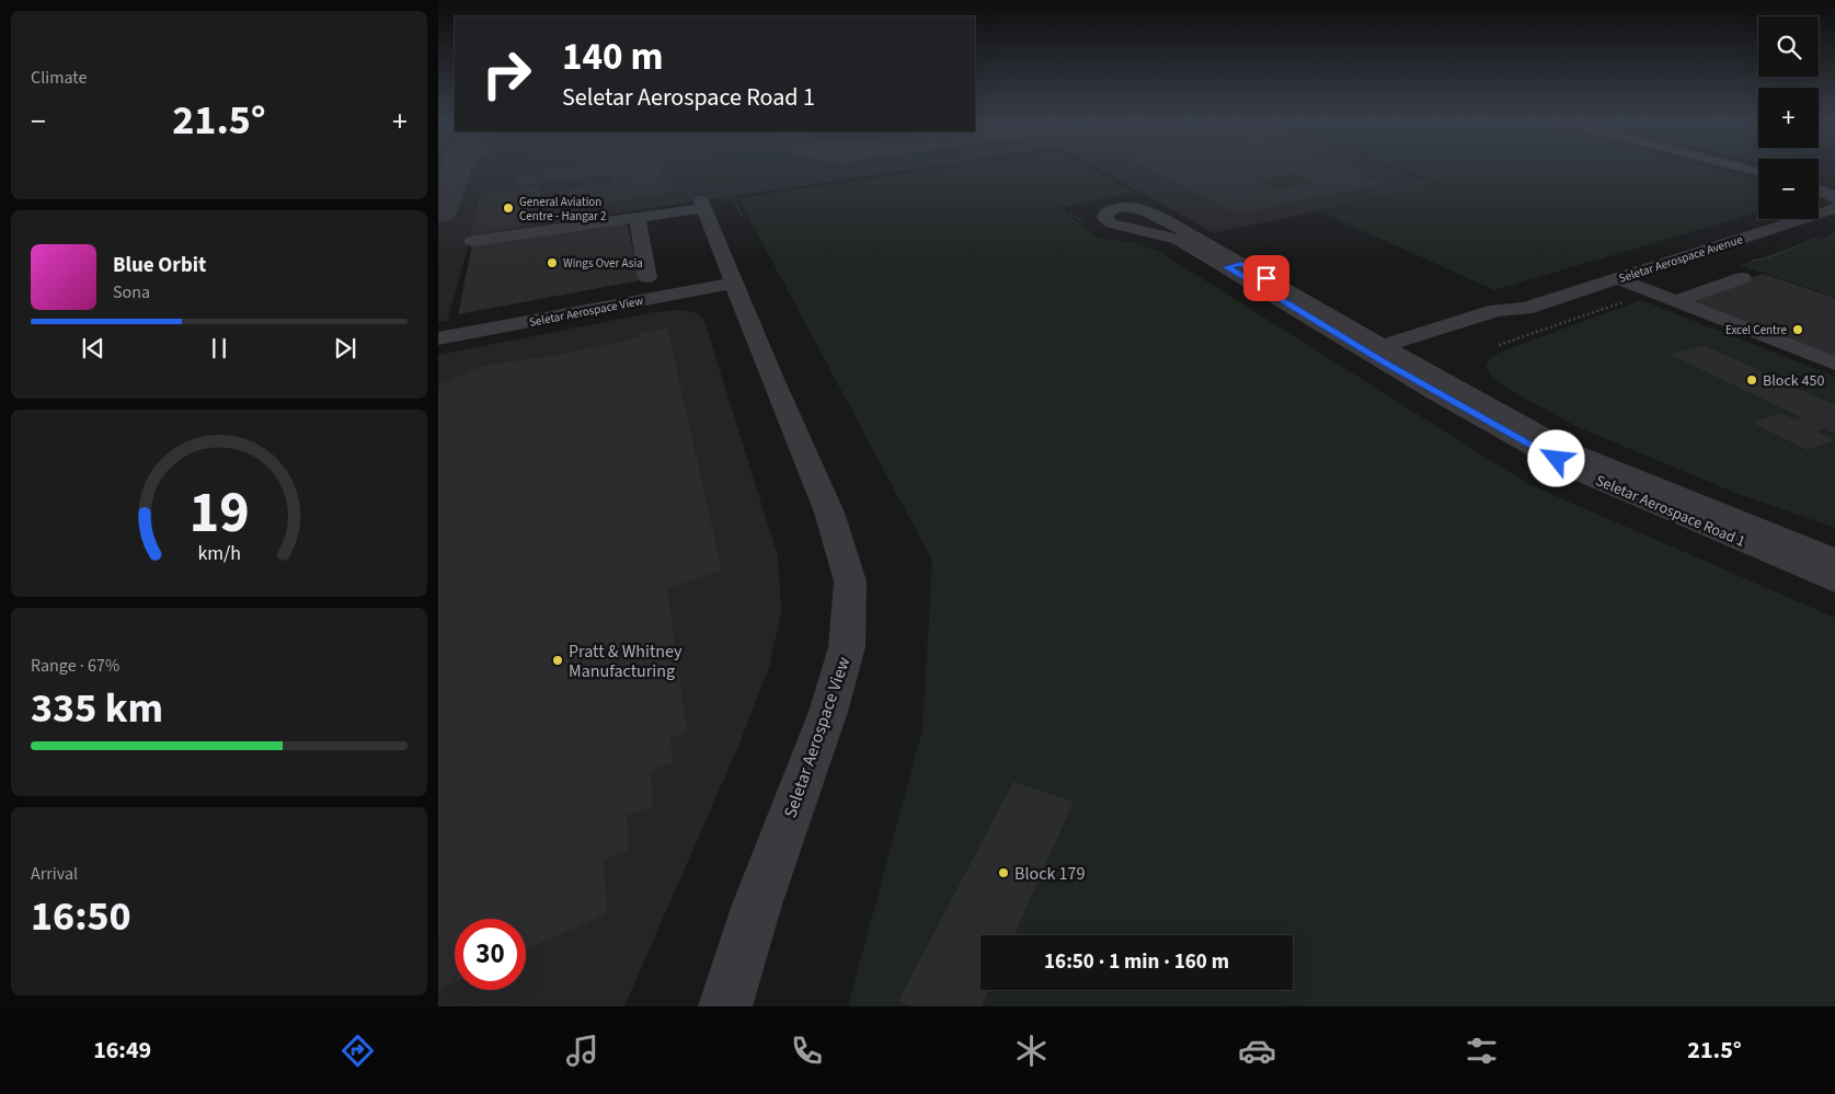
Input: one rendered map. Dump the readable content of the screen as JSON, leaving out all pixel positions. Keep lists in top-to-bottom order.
{
  "streets": {
    "street": ["Seletar Aerospace Avenue", "Seletar Aerospace View", "Seletar Aerospace Road 1"]
  },
  "crossings": [
    ["Seletar Aerospace Avenue", "Seletar Aerospace Road 1"]
  ],
  "places": [
    "General Aviation Centre - Hangar 2",
    "Wings Over Asia",
    "Excel Centre",
    "Block 450",
    "Pratt & Whitney Manufacturing",
    "Block 179"
  ],
  "page": {
    "tile": [
      "Climate",
      ["Range · 67%", "335 km"],
      ["Arrival", "16:50"]
    ],
    "map_buttons": ["+", "−"],
    "turn": ["140 m", "Seletar Aerospace Road 1"],
    "heat": ["−", "21.5°", "+"],
    "song": ["Blue Orbit", "Sona"],
    "limit": "30",
    "trip": "16:50 · 1 min · 160 m",
    "tabs": ["16:49", "21.5°"],
    "gauge": ["19", "km/h"]
  }
}
